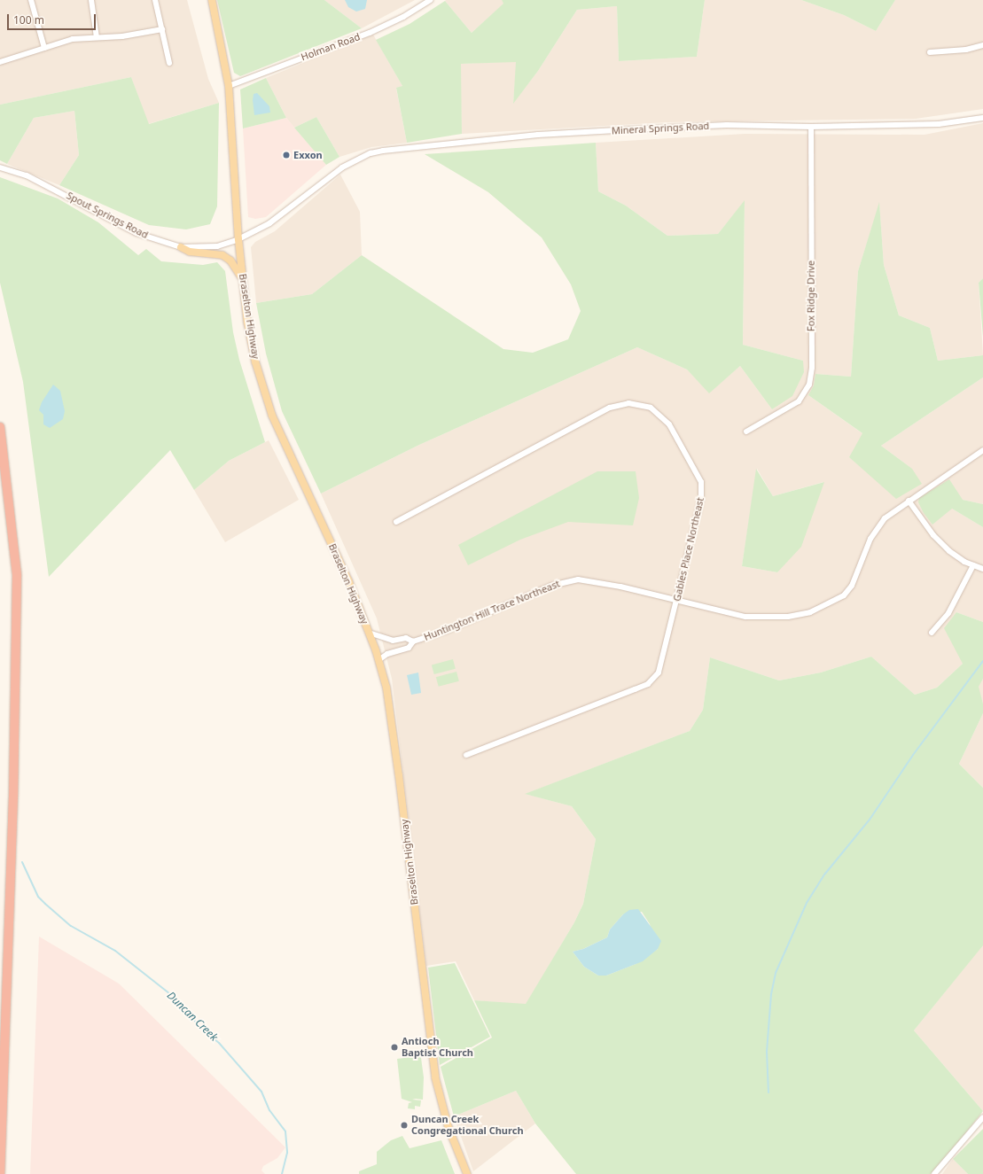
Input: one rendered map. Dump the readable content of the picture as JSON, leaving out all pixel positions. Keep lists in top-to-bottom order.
{
  "streets": {
    "main road": ["Braselton Highway"],
    "street": [
      "Holman Road",
      "Mineral Springs Road",
      "Spout Springs Road",
      "Fox Ridge Drive",
      "Gables Place Northeast",
      "Huntington Hill Trace Northeast"
    ]
  },
  "crossings": [
    ["Holman Road", "Braselton Highway"],
    ["Mineral Springs Road", "Spout Springs Road"],
    ["Mineral Springs Road", "Fox Ridge Drive"],
    ["Mineral Springs Road", "Braselton Highway"],
    ["Spout Springs Road", "Braselton Highway"],
    ["Braselton Highway", "Huntington Hill Trace Northeast"],
    ["Gables Place Northeast", "Huntington Hill Trace Northeast"]
  ],
  "water": ["Duncan Creek"],
  "places": ["Exxon", "Antioch Baptist Church", "Duncan Creek Congregational Church"],
  "scale_bar": "100 m"
}
